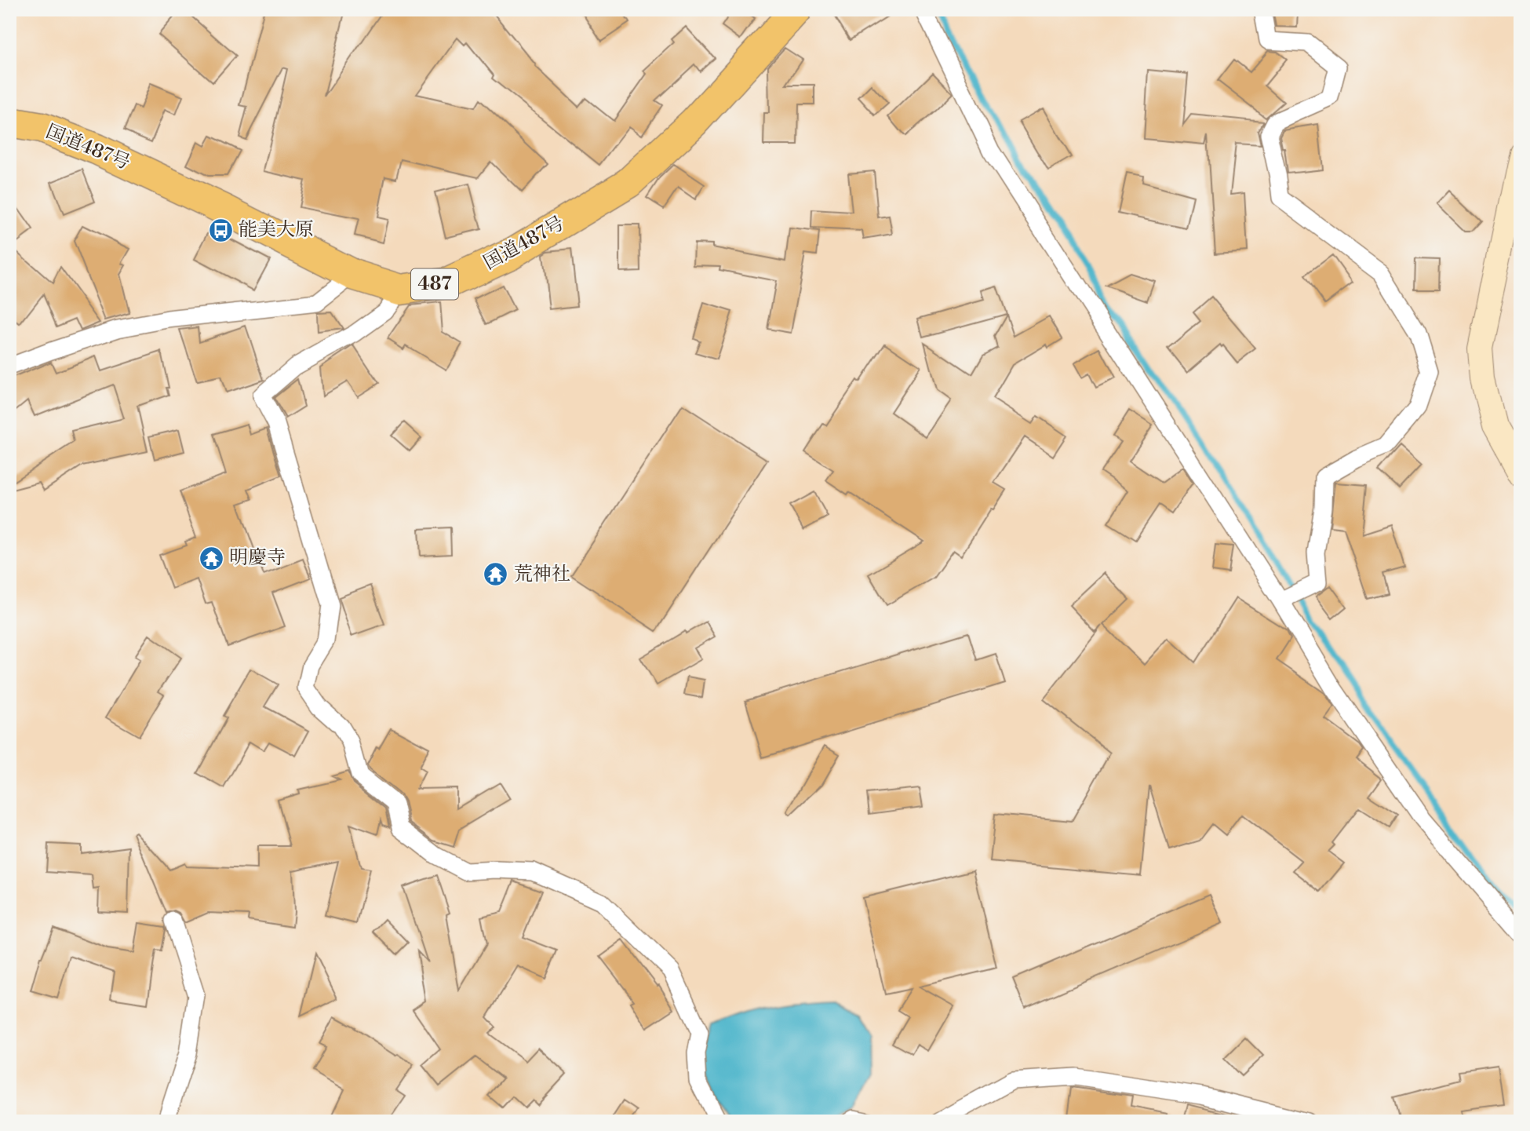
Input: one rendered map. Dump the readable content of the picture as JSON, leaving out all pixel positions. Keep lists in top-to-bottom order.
{
  "streets": {
    "highway": ["国道487号", "487"]
  },
  "places": {
    "bus stop": ["能美大原"],
    "temple": ["明慶寺", "荒神社"]
  }
}
